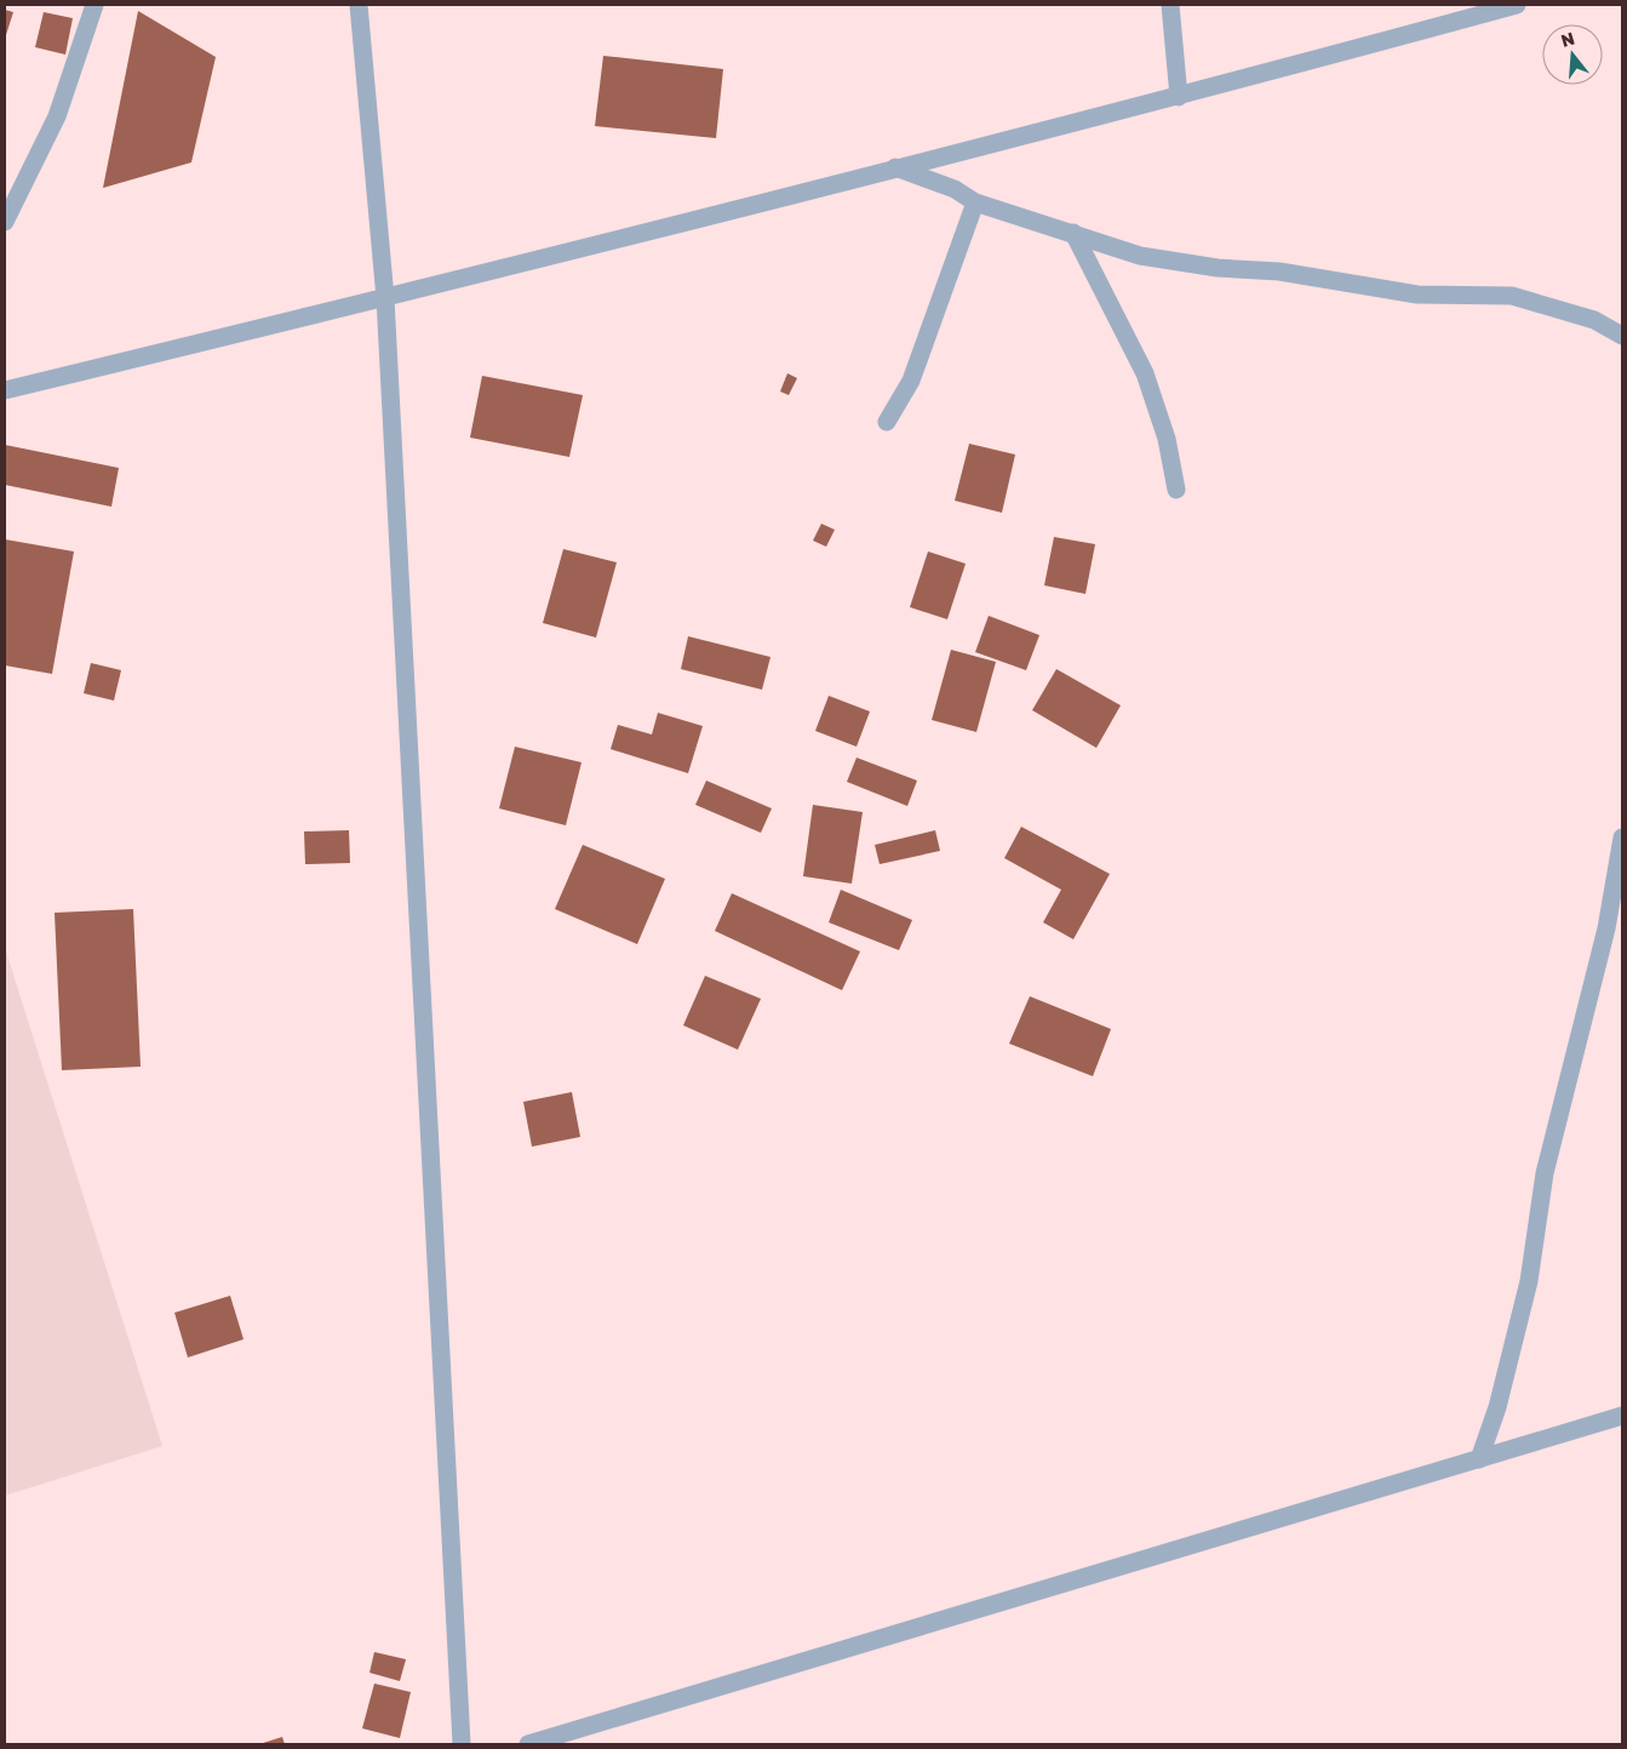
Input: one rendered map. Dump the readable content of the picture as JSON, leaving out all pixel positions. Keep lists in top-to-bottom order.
{
  "north": "top"
}
